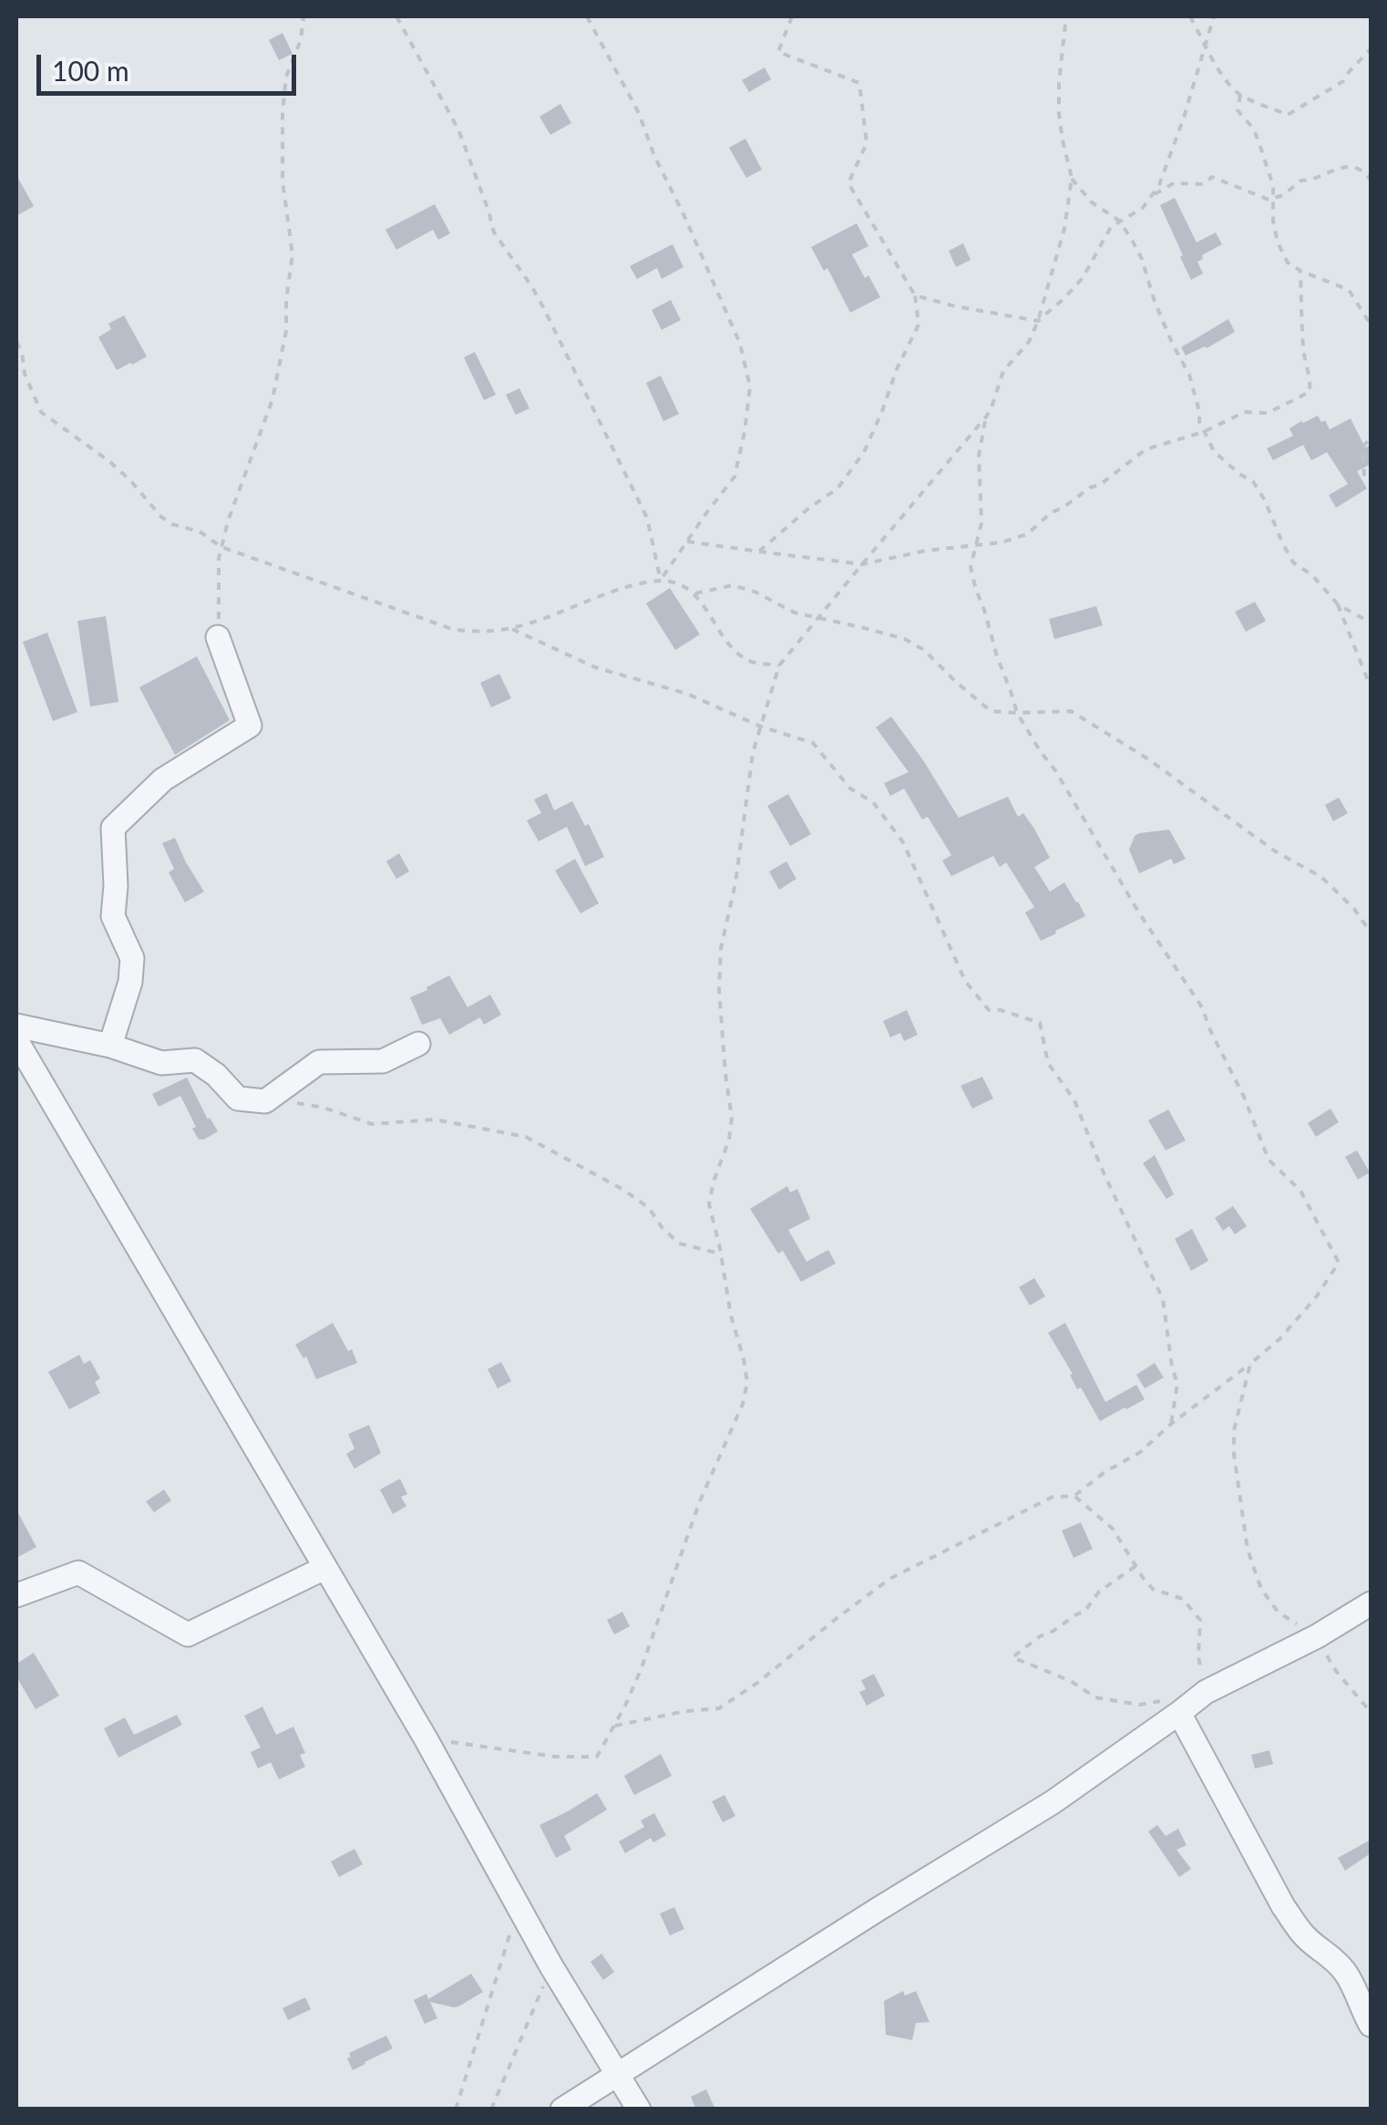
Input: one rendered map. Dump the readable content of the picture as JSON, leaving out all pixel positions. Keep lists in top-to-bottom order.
{
  "scale_bar": "100 m"
}
